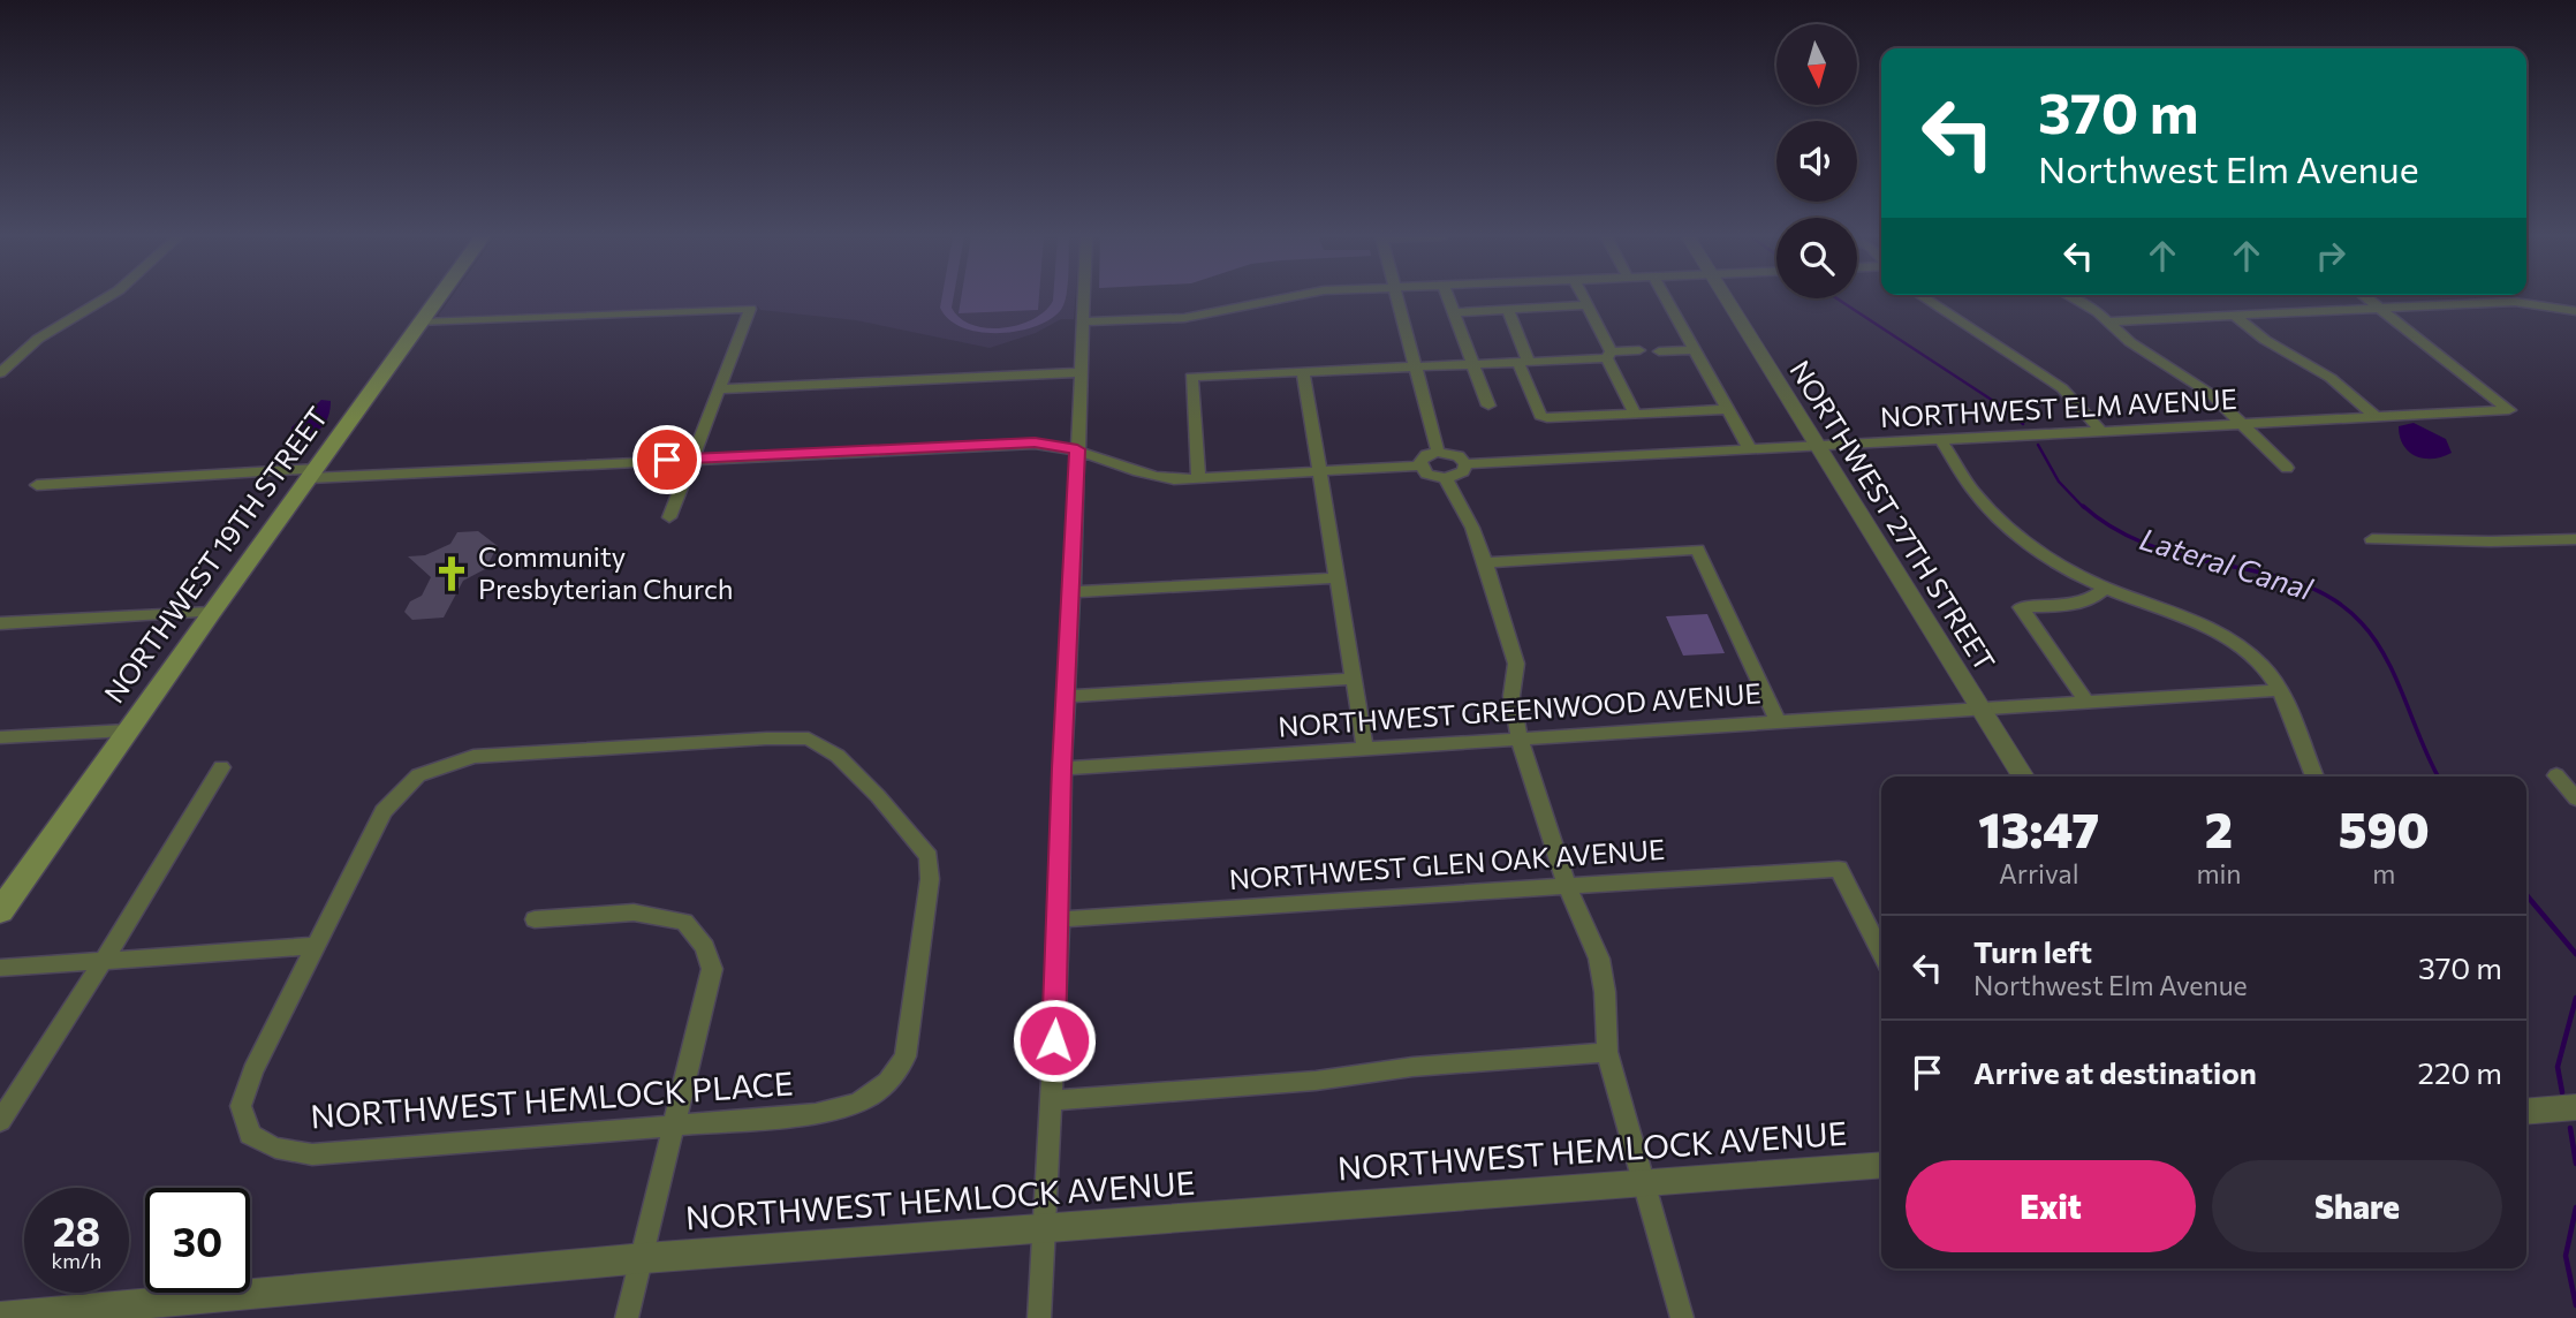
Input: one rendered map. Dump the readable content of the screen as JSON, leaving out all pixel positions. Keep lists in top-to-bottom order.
{
  "streets": {
    "main road": ["NORTHWEST 19TH STREET"],
    "street": [
      "NORTHWEST ELM AVENUE",
      "NORTHWEST 27TH STREET",
      "NORTHWEST GREENWOOD AVENUE",
      "NORTHWEST GLEN OAK AVENUE",
      "NORTHWEST HEMLOCK PLACE",
      "NORTHWEST HEMLOCK AVENUE"
    ]
  },
  "crossings": [
    ["NORTHWEST ELM AVENUE", "NORTHWEST 27TH STREET"],
    ["NORTHWEST 27TH STREET", "NORTHWEST GREENWOOD AVENUE"]
  ],
  "water": ["Lateral Canal"],
  "places": {
    "church": ["Community Presbyterian Church"]
  },
  "north": "bottom",
  "page": {
    "turn": ["370 m", "Northwest Elm Avenue"],
    "eta": [
      "13:47",
      "Arrival",
      "2",
      "min",
      "590",
      "m"
    ],
    "list": [
      {
        "name": "Turn left",
        "note": "Northwest Elm Avenue",
        "value": "370 m"
      },
      {
        "name": "Arrive at destination",
        "value": "220 m"
      }
    ],
    "buttons": ["Exit", "Share"],
    "speed": "28 km/h",
    "limit": "30"
  }
}
